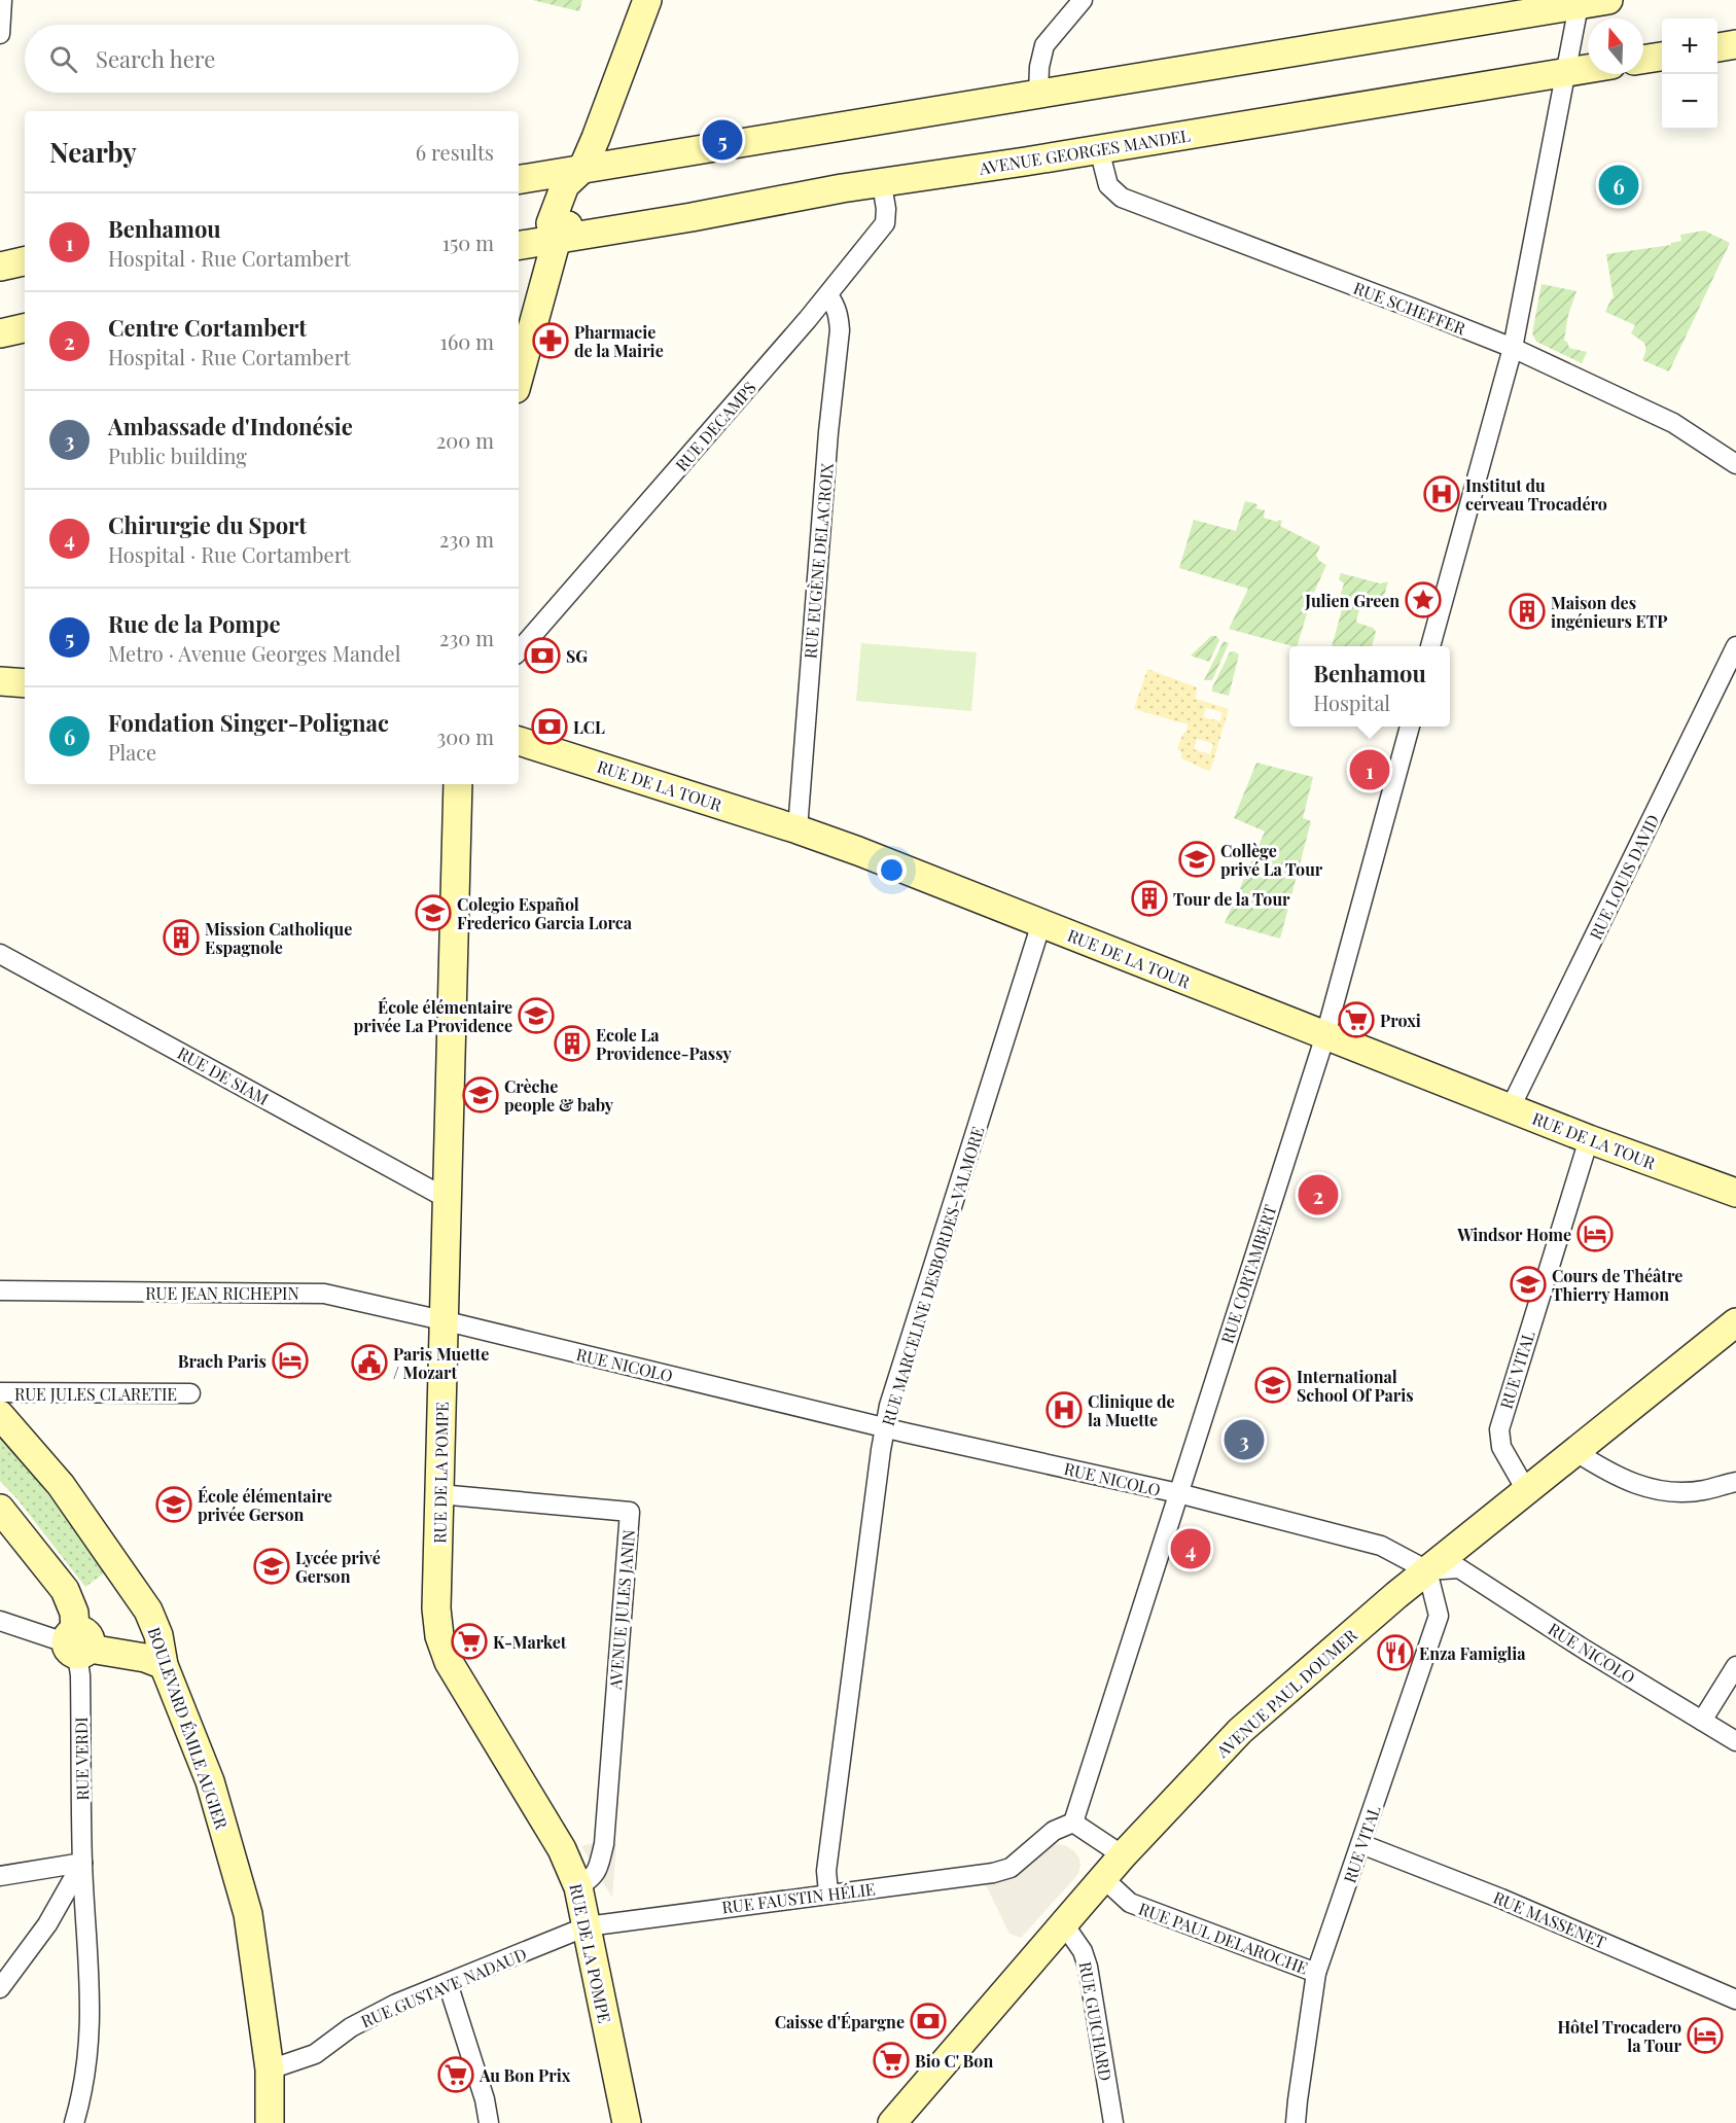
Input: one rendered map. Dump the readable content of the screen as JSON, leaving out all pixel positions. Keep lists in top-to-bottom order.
{
  "streets": {
    "street": [
      "AVENUE GEORGES MANDEL",
      "RUE SCHEFFER",
      "RUE DECAMPS",
      "RUE EUGÈNE DELACROIX",
      "RUE DE LA TOUR",
      "RUE LOUIS DAVID",
      "RUE DE SIAM",
      "RUE CORTAMBERT",
      "RUE MARCELINE DESBORDES-VALMORE",
      "RUE JEAN RICHEPIN",
      "RUE NICOLO",
      "RUE VITAL",
      "RUE JULES CLARETIE",
      "RUE DE LA POMPE",
      "AVENUE JULES JANIN",
      "AVENUE PAUL DOUMER",
      "BOULEVARD ÉMILE AUGIER",
      "RUE VERDI",
      "RUE FAUSTIN HÉLIE",
      "RUE MASSENET",
      "RUE PAUL DELAROCHE",
      "RUE GUSTAVE NADAUD",
      "RUE GUICHARD"
    ]
  },
  "crossings": [
    ["AVENUE GEORGES MANDEL", "RUE SCHEFFER"],
    ["AVENUE GEORGES MANDEL", "RUE DECAMPS"],
    ["RUE DECAMPS", "RUE EUGÈNE DELACROIX"],
    ["RUE EUGÈNE DELACROIX", "RUE DE LA TOUR"],
    ["RUE DE LA TOUR", "RUE LOUIS DAVID"],
    ["RUE DE LA TOUR", "RUE CORTAMBERT"],
    ["RUE DE LA TOUR", "RUE MARCELINE DESBORDES-VALMORE"],
    ["RUE DE LA TOUR", "RUE VITAL"],
    ["RUE DE SIAM", "RUE DE LA POMPE"],
    ["RUE CORTAMBERT", "RUE NICOLO"],
    ["RUE CORTAMBERT", "RUE FAUSTIN HÉLIE"],
    ["RUE MARCELINE DESBORDES-VALMORE", "RUE NICOLO"],
    ["RUE MARCELINE DESBORDES-VALMORE", "RUE FAUSTIN HÉLIE"],
    ["RUE JEAN RICHEPIN", "RUE NICOLO"],
    ["RUE JEAN RICHEPIN", "RUE DE LA POMPE"],
    ["RUE NICOLO", "RUE VITAL"],
    ["RUE NICOLO", "RUE DE LA POMPE"],
    ["RUE NICOLO", "AVENUE PAUL DOUMER"],
    ["RUE VITAL", "AVENUE PAUL DOUMER"],
    ["RUE VITAL", "RUE MASSENET"],
    ["RUE VITAL", "RUE PAUL DELAROCHE"],
    ["RUE DE LA POMPE", "AVENUE JULES JANIN"],
    ["RUE DE LA POMPE", "RUE FAUSTIN HÉLIE"],
    ["RUE DE LA POMPE", "RUE GUSTAVE NADAUD"],
    ["AVENUE PAUL DOUMER", "RUE PAUL DELAROCHE"],
    ["AVENUE PAUL DOUMER", "RUE GUICHARD"],
    ["BOULEVARD ÉMILE AUGIER", "RUE GUSTAVE NADAUD"],
    ["RUE FAUSTIN HÉLIE", "RUE GUSTAVE NADAUD"]
  ],
  "places": {
    "pharmacy": ["Pharmacie de la Mairie"],
    "hospital": ["Institut du cerveau Trocadéro", "Clinique de la Muette"],
    "place": ["Julien Green"],
    "building": [
      "Maison des ingénieurs ETP",
      "Tour de la Tour",
      "Mission Catholique Espagnole",
      "Ecole La Providence-Passy"
    ],
    "bank": ["SG", "LCL", "Caisse d'Épargne"],
    "school or university": [
      "Collège privé La Tour",
      "Colegio Español Frederico Garcia Lorca",
      "École élémentaire privée La Providence",
      "Crèche people & baby",
      "Cours de Théâtre Thierry Hamon",
      "International School Of Paris",
      "École élémentaire privée Gerson",
      "Lycée privé Gerson"
    ],
    "supermarket": [
      "Proxi",
      "K-Market",
      "Bio C' Bon",
      "Au Bon Prix"
    ],
    "hotel": ["Windsor Home", "Brach Paris", "Hôtel Trocadero la Tour"],
    "public building": ["Paris Muette / Mozart"],
    "restaurant": ["Enza Famiglia"]
  },
  "north": "top",
  "page": {
    "map_buttons": ["+", "−"],
    "search": "Search here",
    "heading": ["Nearby", "6 results"],
    "pins": [
      "5",
      "6",
      "1",
      "2",
      "3",
      "4"
    ],
    "list": [
      {
        "mark": "1",
        "name": "Benhamou",
        "note": "Hospital · Rue Cortambert",
        "value": "150 m"
      },
      {
        "mark": "2",
        "name": "Centre Cortambert",
        "note": "Hospital · Rue Cortambert",
        "value": "160 m"
      },
      {
        "mark": "3",
        "name": "Ambassade d'Indonésie",
        "note": "Public building",
        "value": "200 m"
      },
      {
        "mark": "4",
        "name": "Chirurgie du Sport",
        "note": "Hospital · Rue Cortambert",
        "value": "230 m"
      },
      {
        "mark": "5",
        "name": "Rue de la Pompe",
        "note": "Metro · Avenue Georges Mandel",
        "value": "230 m"
      },
      {
        "mark": "6",
        "name": "Fondation Singer-Polignac",
        "note": "Place",
        "value": "300 m"
      }
    ],
    "popup": ["Benhamou", "Hospital"]
  }
}
